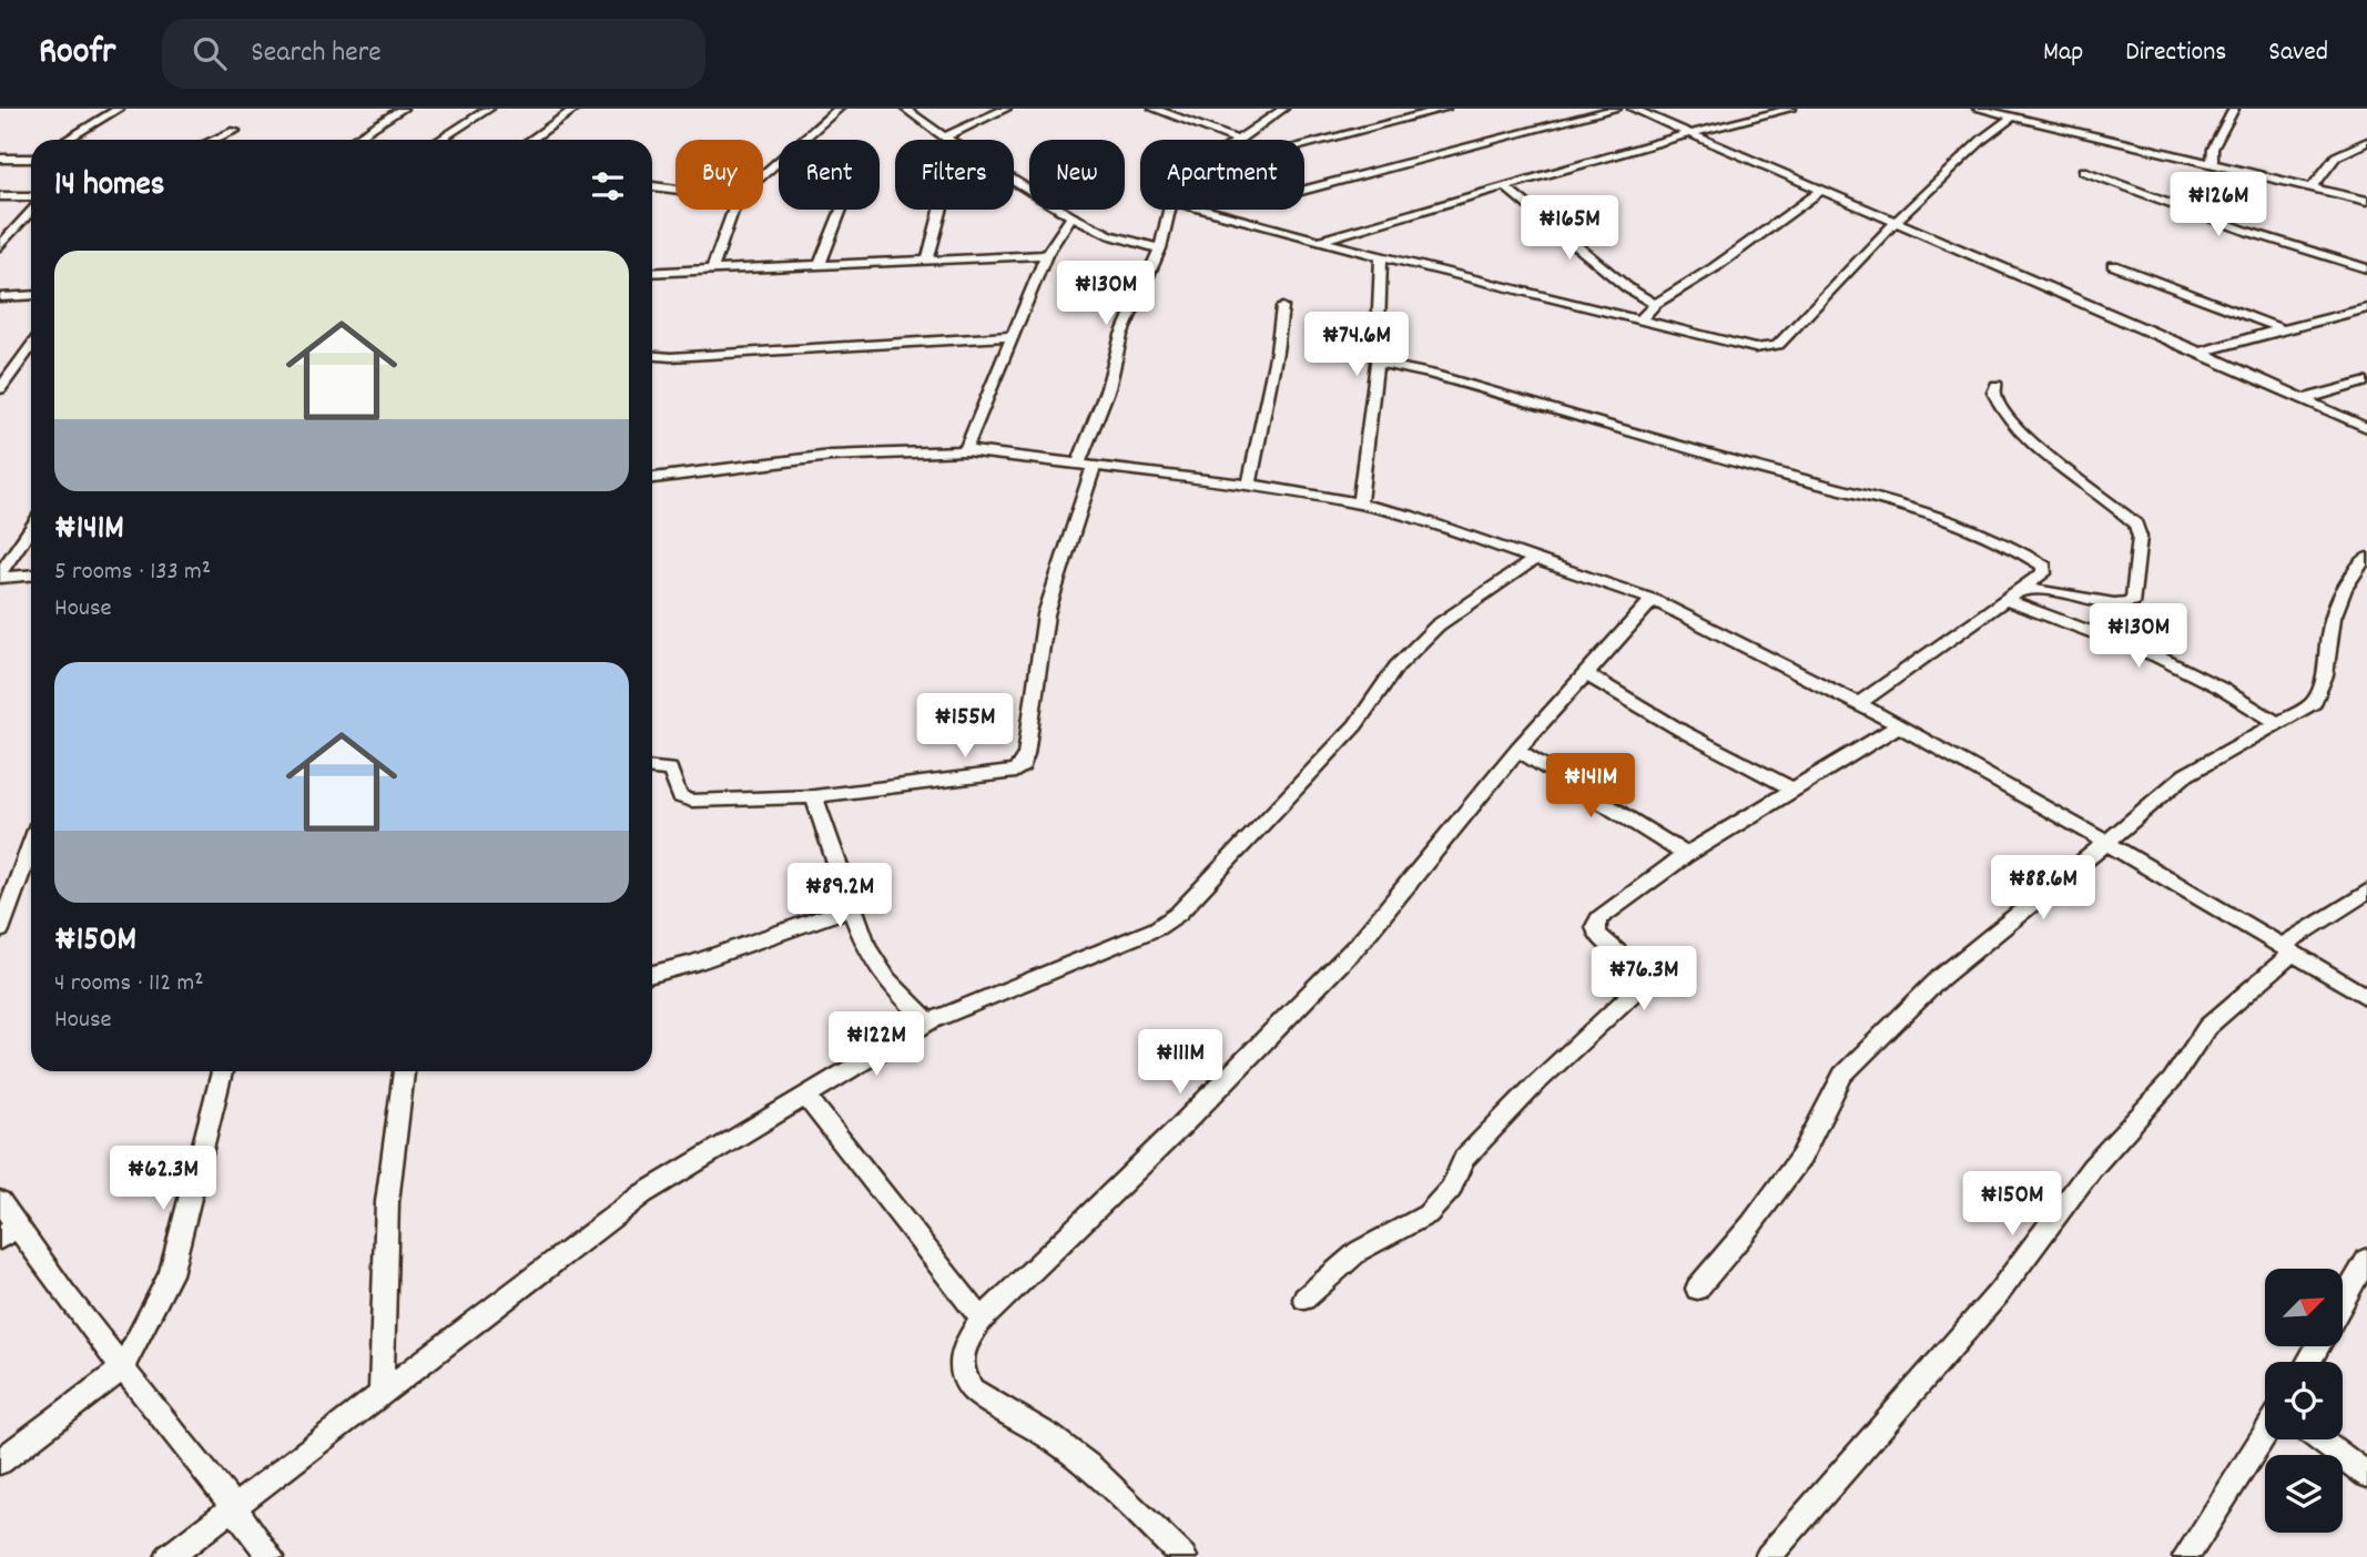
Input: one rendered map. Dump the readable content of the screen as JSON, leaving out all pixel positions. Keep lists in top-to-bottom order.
{
  "north": "top right",
  "page": {
    "header": "Roofr",
    "search": "Search here",
    "nav": ["Map", "Directions", "Saved"],
    "chip": [
      "Buy",
      "Rent",
      "Filters",
      "New",
      "Apartment"
    ],
    "heading": "14 homes",
    "price": [
      "₦126M",
      "₦165M",
      "₦130M",
      "₦74.6M",
      "₦130M",
      "₦155M",
      "₦141M",
      "₦88.6M",
      "₦89.2M",
      "₦76.3M",
      "₦122M",
      "₦111M",
      "₦62.3M",
      "₦150M"
    ],
    "list": [
      {
        "name": "₦141M",
        "note": "5 rooms · 133 m² · House"
      },
      {
        "name": "₦150M",
        "note": "4 rooms · 112 m² · House"
      }
    ]
  }
}
